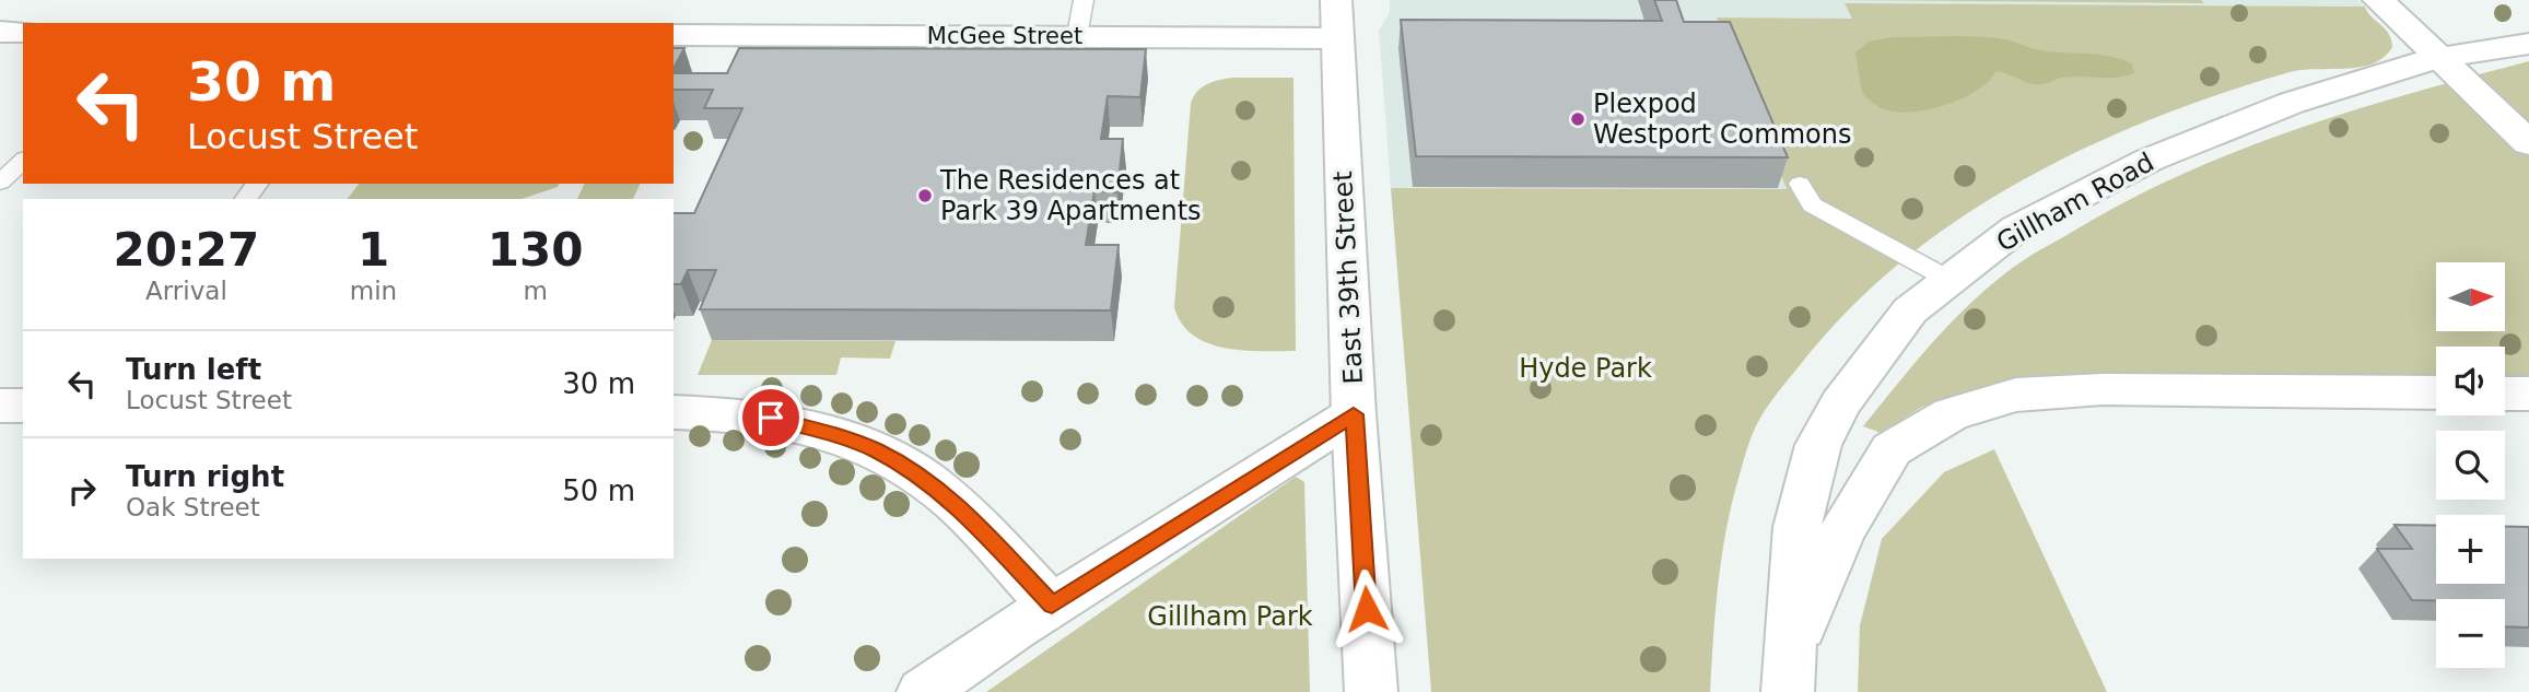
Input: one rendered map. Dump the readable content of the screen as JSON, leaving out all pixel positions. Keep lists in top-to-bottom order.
{
  "streets": {
    "main road": ["McGee Street", "Gillham Road", "East 39th Street"]
  },
  "crossings": [
    ["McGee Street", "East 39th Street"]
  ],
  "parks": ["Hyde Park", "Gillham Park"],
  "places": ["Plexpod Westport Commons", "The Residences at Park 39 Apartments"],
  "north": "right",
  "page": {
    "turn": ["30 m", "Locust Street"],
    "eta": [
      "20:27",
      "Arrival",
      "1",
      "min",
      "130",
      "m"
    ],
    "map_buttons": ["+", "−"],
    "list": [
      {
        "name": "Turn left",
        "note": "Locust Street",
        "value": "30 m"
      },
      {
        "name": "Turn right",
        "note": "Oak Street",
        "value": "50 m"
      }
    ]
  }
}
